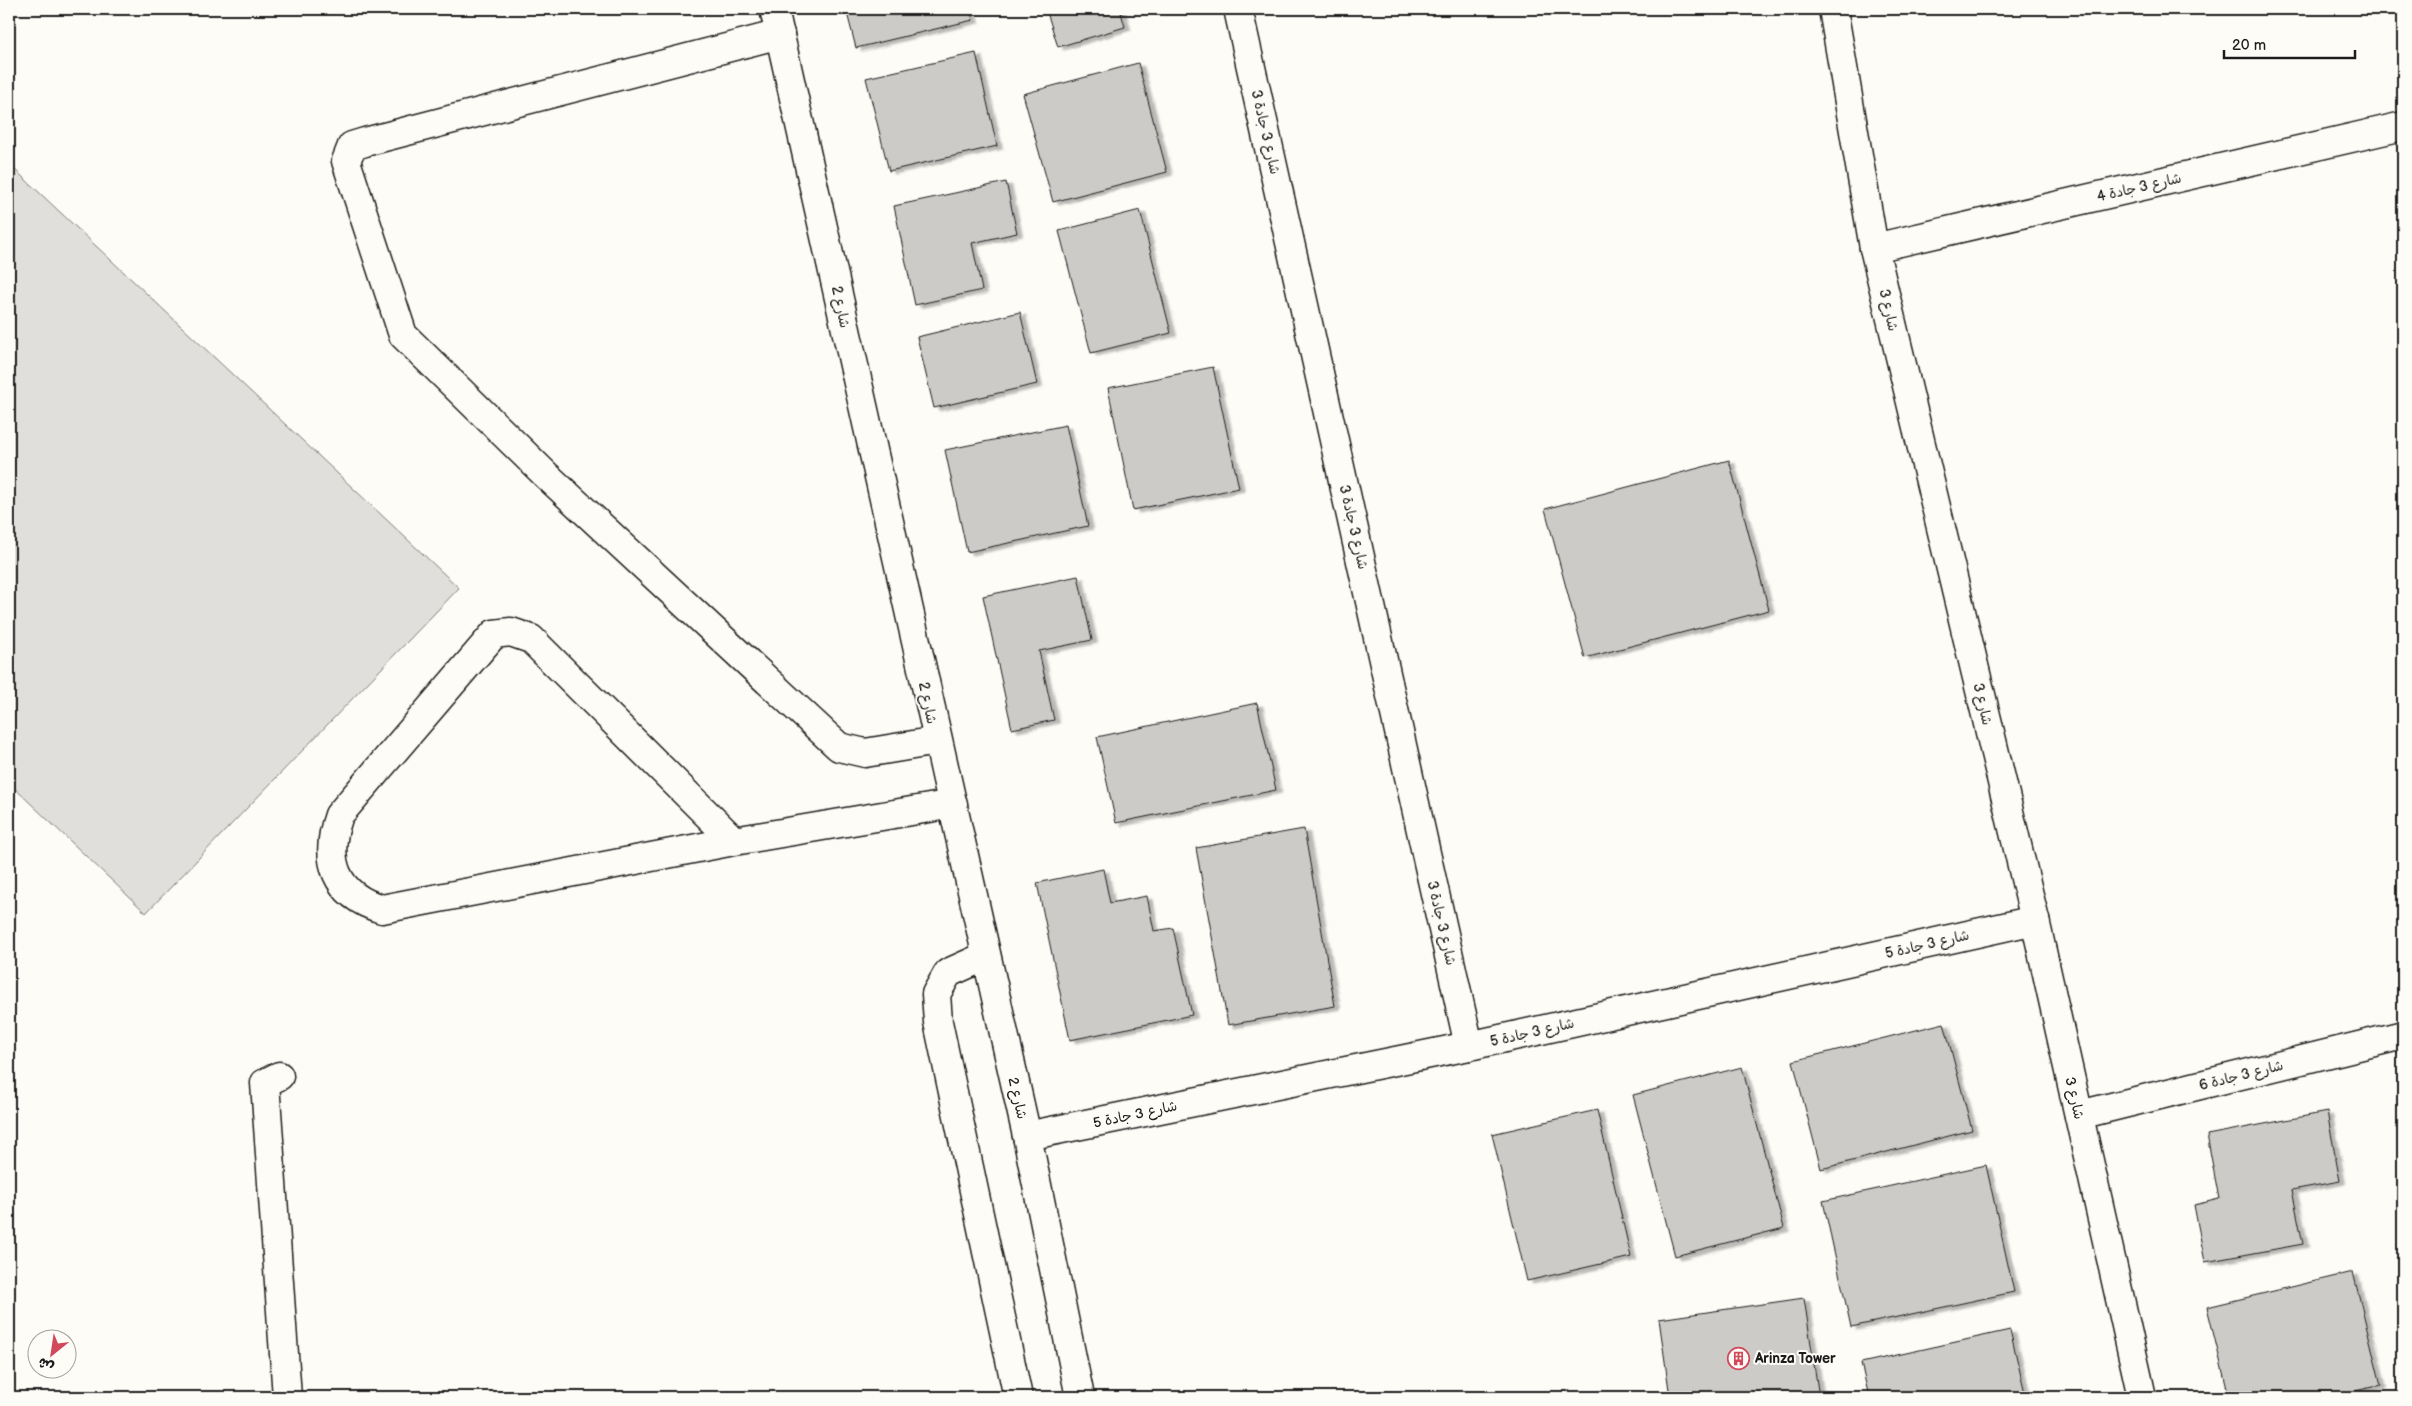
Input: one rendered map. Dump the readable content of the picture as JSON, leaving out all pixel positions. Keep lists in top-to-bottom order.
{
  "streets": {
    "street": [
      "شارع 3 جادة 3",
      "شارع 3 جادة 4",
      "شارع 2",
      "شارع 3",
      "شارع 3 جادة 5",
      "شارع 3 جادة 6"
    ]
  },
  "crossings": [
    ["شارع 3 جادة 3", "شارع 3 جادة 5"],
    ["شارع 3 جادة 4", "شارع 3"],
    ["شارع 2", "شارع 3 جادة 5"],
    ["شارع 3", "شارع 3 جادة 5"],
    ["شارع 3", "شارع 3 جادة 6"]
  ],
  "places": {
    "building": ["Arinza Tower"]
  },
  "scale_bar": "20 m",
  "north": "bottom left"
}
